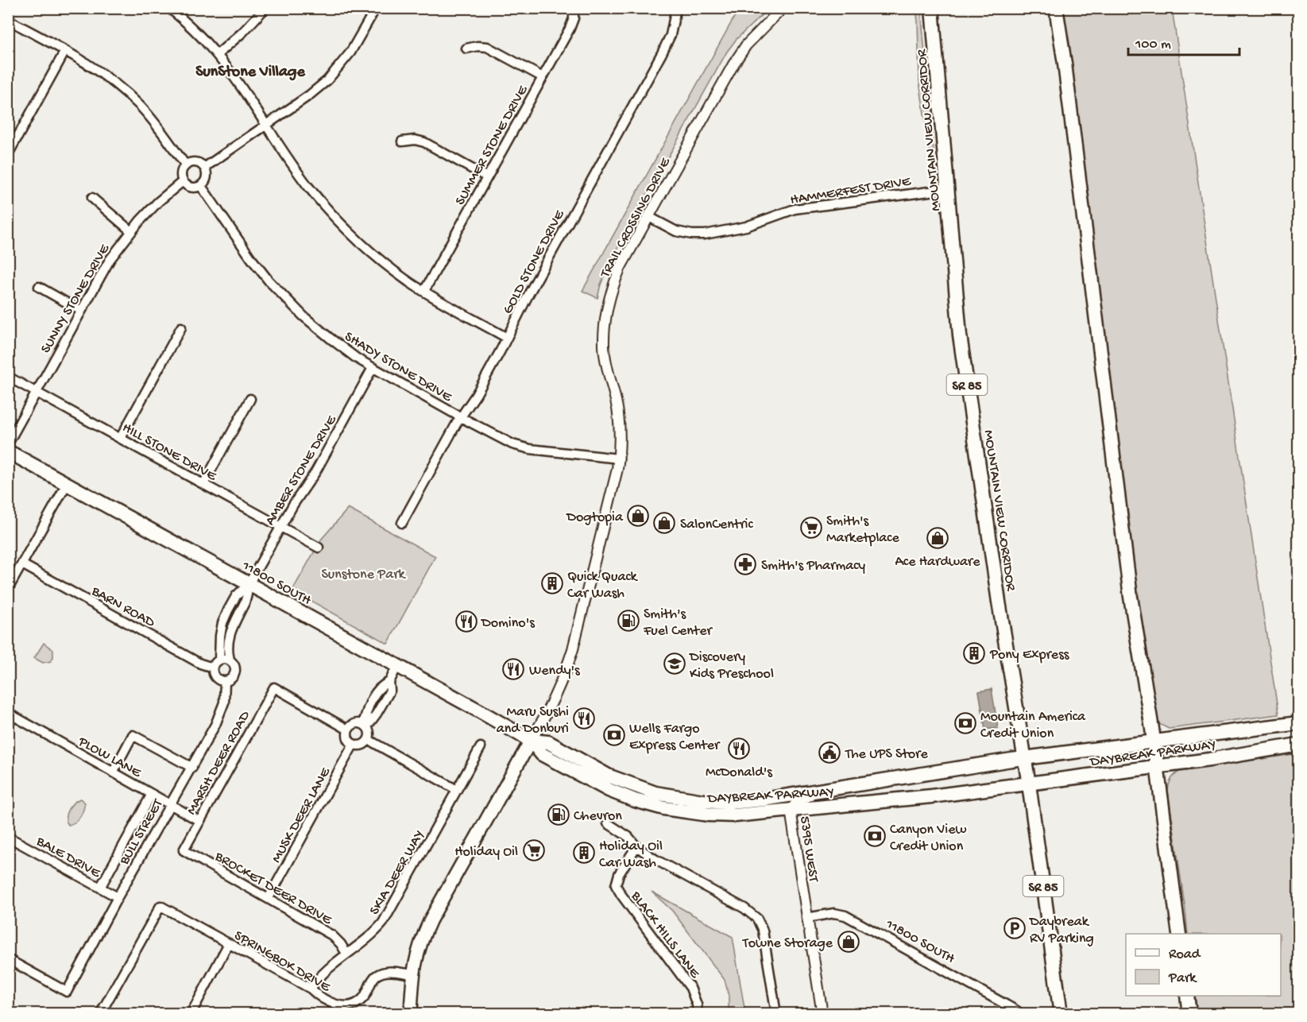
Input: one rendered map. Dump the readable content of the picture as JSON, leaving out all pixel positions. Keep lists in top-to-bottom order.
{
  "streets": {
    "main road": [
      "MOUNTAIN VIEW CORRIDOR",
      "SR 85",
      "11800 SOUTH",
      "DAYBREAK PARKWAY"
    ],
    "street": [
      "SUMMER STONE DRIVE",
      "HAMMERFEST DRIVE",
      "TRAIL CROSSING DRIVE",
      "GOLD STONE DRIVE",
      "SUNNY STONE DRIVE",
      "SHADY STONE DRIVE",
      "HILL STONE DRIVE",
      "AMBER STONE DRIVE",
      "BARN ROAD",
      "PLOW LANE",
      "MARSH DEER ROAD",
      "MUSK DEER LANE",
      "BULL STREET",
      "5395 WEST",
      "BALE DRIVE",
      "SKIA DEER WAY",
      "BROCKET DEER DRIVE",
      "BLACK HILLS LANE",
      "SPRINGBOK DRIVE"
    ]
  },
  "crossings": [
    ["MOUNTAIN VIEW CORRIDOR", "HAMMERFEST DRIVE"],
    ["MOUNTAIN VIEW CORRIDOR", "DAYBREAK PARKWAY"],
    ["HAMMERFEST DRIVE", "TRAIL CROSSING DRIVE"],
    ["TRAIL CROSSING DRIVE", "SHADY STONE DRIVE"],
    ["TRAIL CROSSING DRIVE", "11800 SOUTH"],
    ["TRAIL CROSSING DRIVE", "DAYBREAK PARKWAY"],
    ["GOLD STONE DRIVE", "SHADY STONE DRIVE"],
    ["SUNNY STONE DRIVE", "SHADY STONE DRIVE"],
    ["SUNNY STONE DRIVE", "HILL STONE DRIVE"],
    ["SHADY STONE DRIVE", "AMBER STONE DRIVE"],
    ["HILL STONE DRIVE", "AMBER STONE DRIVE"],
    ["AMBER STONE DRIVE", "11800 SOUTH"],
    ["11800 SOUTH", "DAYBREAK PARKWAY"],
    ["11800 SOUTH", "5395 WEST"],
    ["BARN ROAD", "BULL STREET"],
    ["DAYBREAK PARKWAY", "5395 WEST"],
    ["PLOW LANE", "MARSH DEER ROAD"],
    ["PLOW LANE", "BULL STREET"],
    ["MARSH DEER ROAD", "MUSK DEER LANE"],
    ["MARSH DEER ROAD", "BROCKET DEER DRIVE"],
    ["MUSK DEER LANE", "BROCKET DEER DRIVE"],
    ["BULL STREET", "BALE DRIVE"],
    ["SKIA DEER WAY", "BROCKET DEER DRIVE"],
    ["SKIA DEER WAY", "SPRINGBOK DRIVE"]
  ],
  "districts": ["SunStone Village"],
  "parks": ["Sunstone Park"],
  "places": {
    "shop": [
      "Dogtopia",
      "SalonCentric",
      "Ace Hardware",
      "Towne Storage"
    ],
    "supermarket": ["Smith's Marketplace", "Holiday Oil"],
    "pharmacy": ["Smith's Pharmacy"],
    "building": ["Quick Quack Car Wash", "Pony Express", "Holiday Oil Car Wash"],
    "fuel station": ["Smith's Fuel Center", "Chevron"],
    "restaurant": [
      "Domino's",
      "Wendy's",
      "Maru Sushi and Donburi",
      "McDonald's"
    ],
    "school or university": ["Discovery Kids Preschool"],
    "bank": ["Mountain America Credit Union", "Wells Fargo Express Center", "Canyon View Credit Union"],
    "public building": ["The UPS Store"],
    "parking": ["Daybreak RV Parking"]
  },
  "legend": ["Road", "Park"],
  "scale_bar": "100 m"
}
